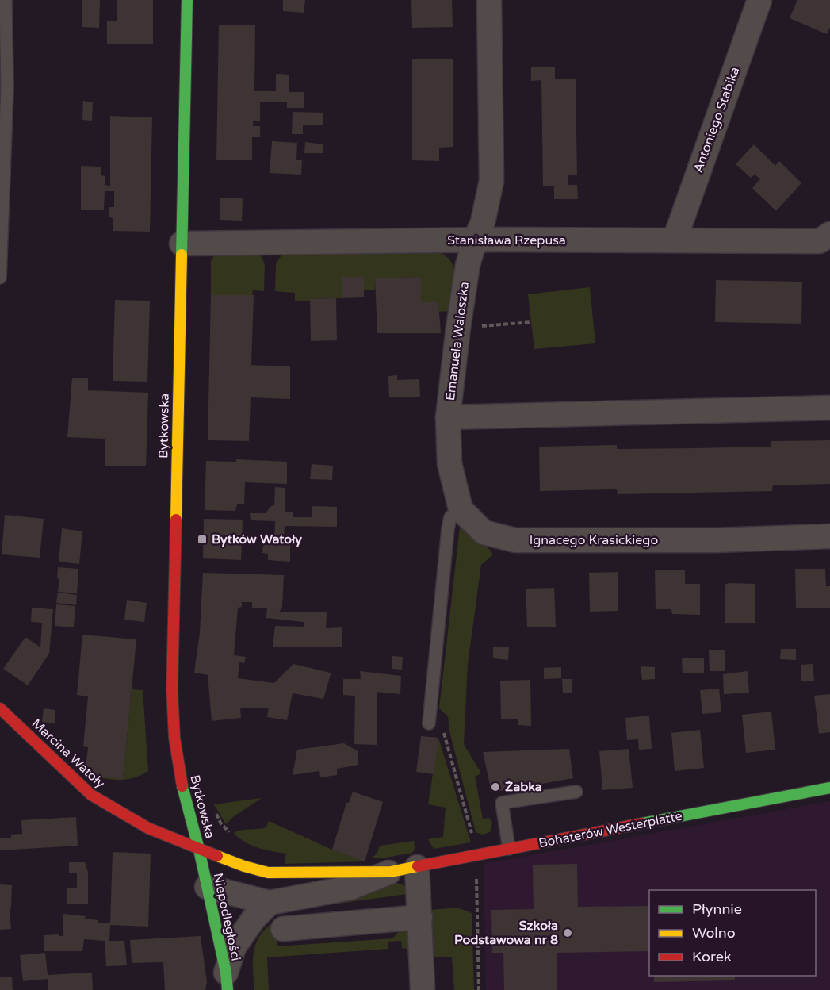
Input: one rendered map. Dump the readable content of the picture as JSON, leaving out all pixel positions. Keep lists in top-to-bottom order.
{
  "streets": {
    "street": [
      "Antoniego Stabika",
      "Stanisława Rzepusa",
      "Emanuela Waloszka",
      "Bytkowska",
      "Ignacego Krasickiego",
      "Marcina Watoły",
      "Bohaterów Westerplatte",
      "Niepodległości"
    ]
  },
  "crossings": [
    ["Antoniego Stabika", "Stanisława Rzepusa"],
    ["Stanisława Rzepusa", "Emanuela Waloszka"],
    ["Stanisława Rzepusa", "Bytkowska"],
    ["Bytkowska", "Marcina Watoły"],
    ["Bytkowska", "Bohaterów Westerplatte"],
    ["Bytkowska", "Niepodległości"],
    ["Marcina Watoły", "Bohaterów Westerplatte"],
    ["Marcina Watoły", "Niepodległości"],
    ["Bohaterów Westerplatte", "Niepodległości"]
  ],
  "places": {
    "transit": ["Bytków Watoły"],
    "other": ["Żabka", "Szkoła Podstawowa nr 8"]
  },
  "legend": ["Płynnie", "Wolno", "Korek"]
}
